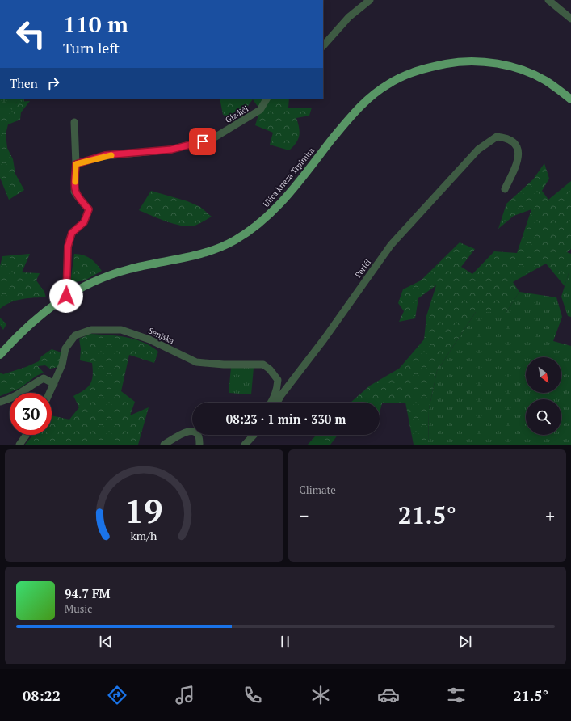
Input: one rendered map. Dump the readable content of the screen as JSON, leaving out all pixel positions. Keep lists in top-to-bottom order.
{
  "streets": {
    "main road": ["Ulica kneza Trpimira"],
    "street": ["Gizdići", "Perići", "Senjska"]
  },
  "north": "bottom right",
  "page": {
    "turn": ["110 m", "Turn left"],
    "then": "Then",
    "limit": "30",
    "trip": "08:23 · 1 min · 330 m",
    "tile": "Climate",
    "heat": ["−", "21.5°", "+"],
    "song": ["94.7 FM", "Music"],
    "tabs": ["08:22", "21.5°"],
    "gauge": ["19", "km/h"]
  }
}
